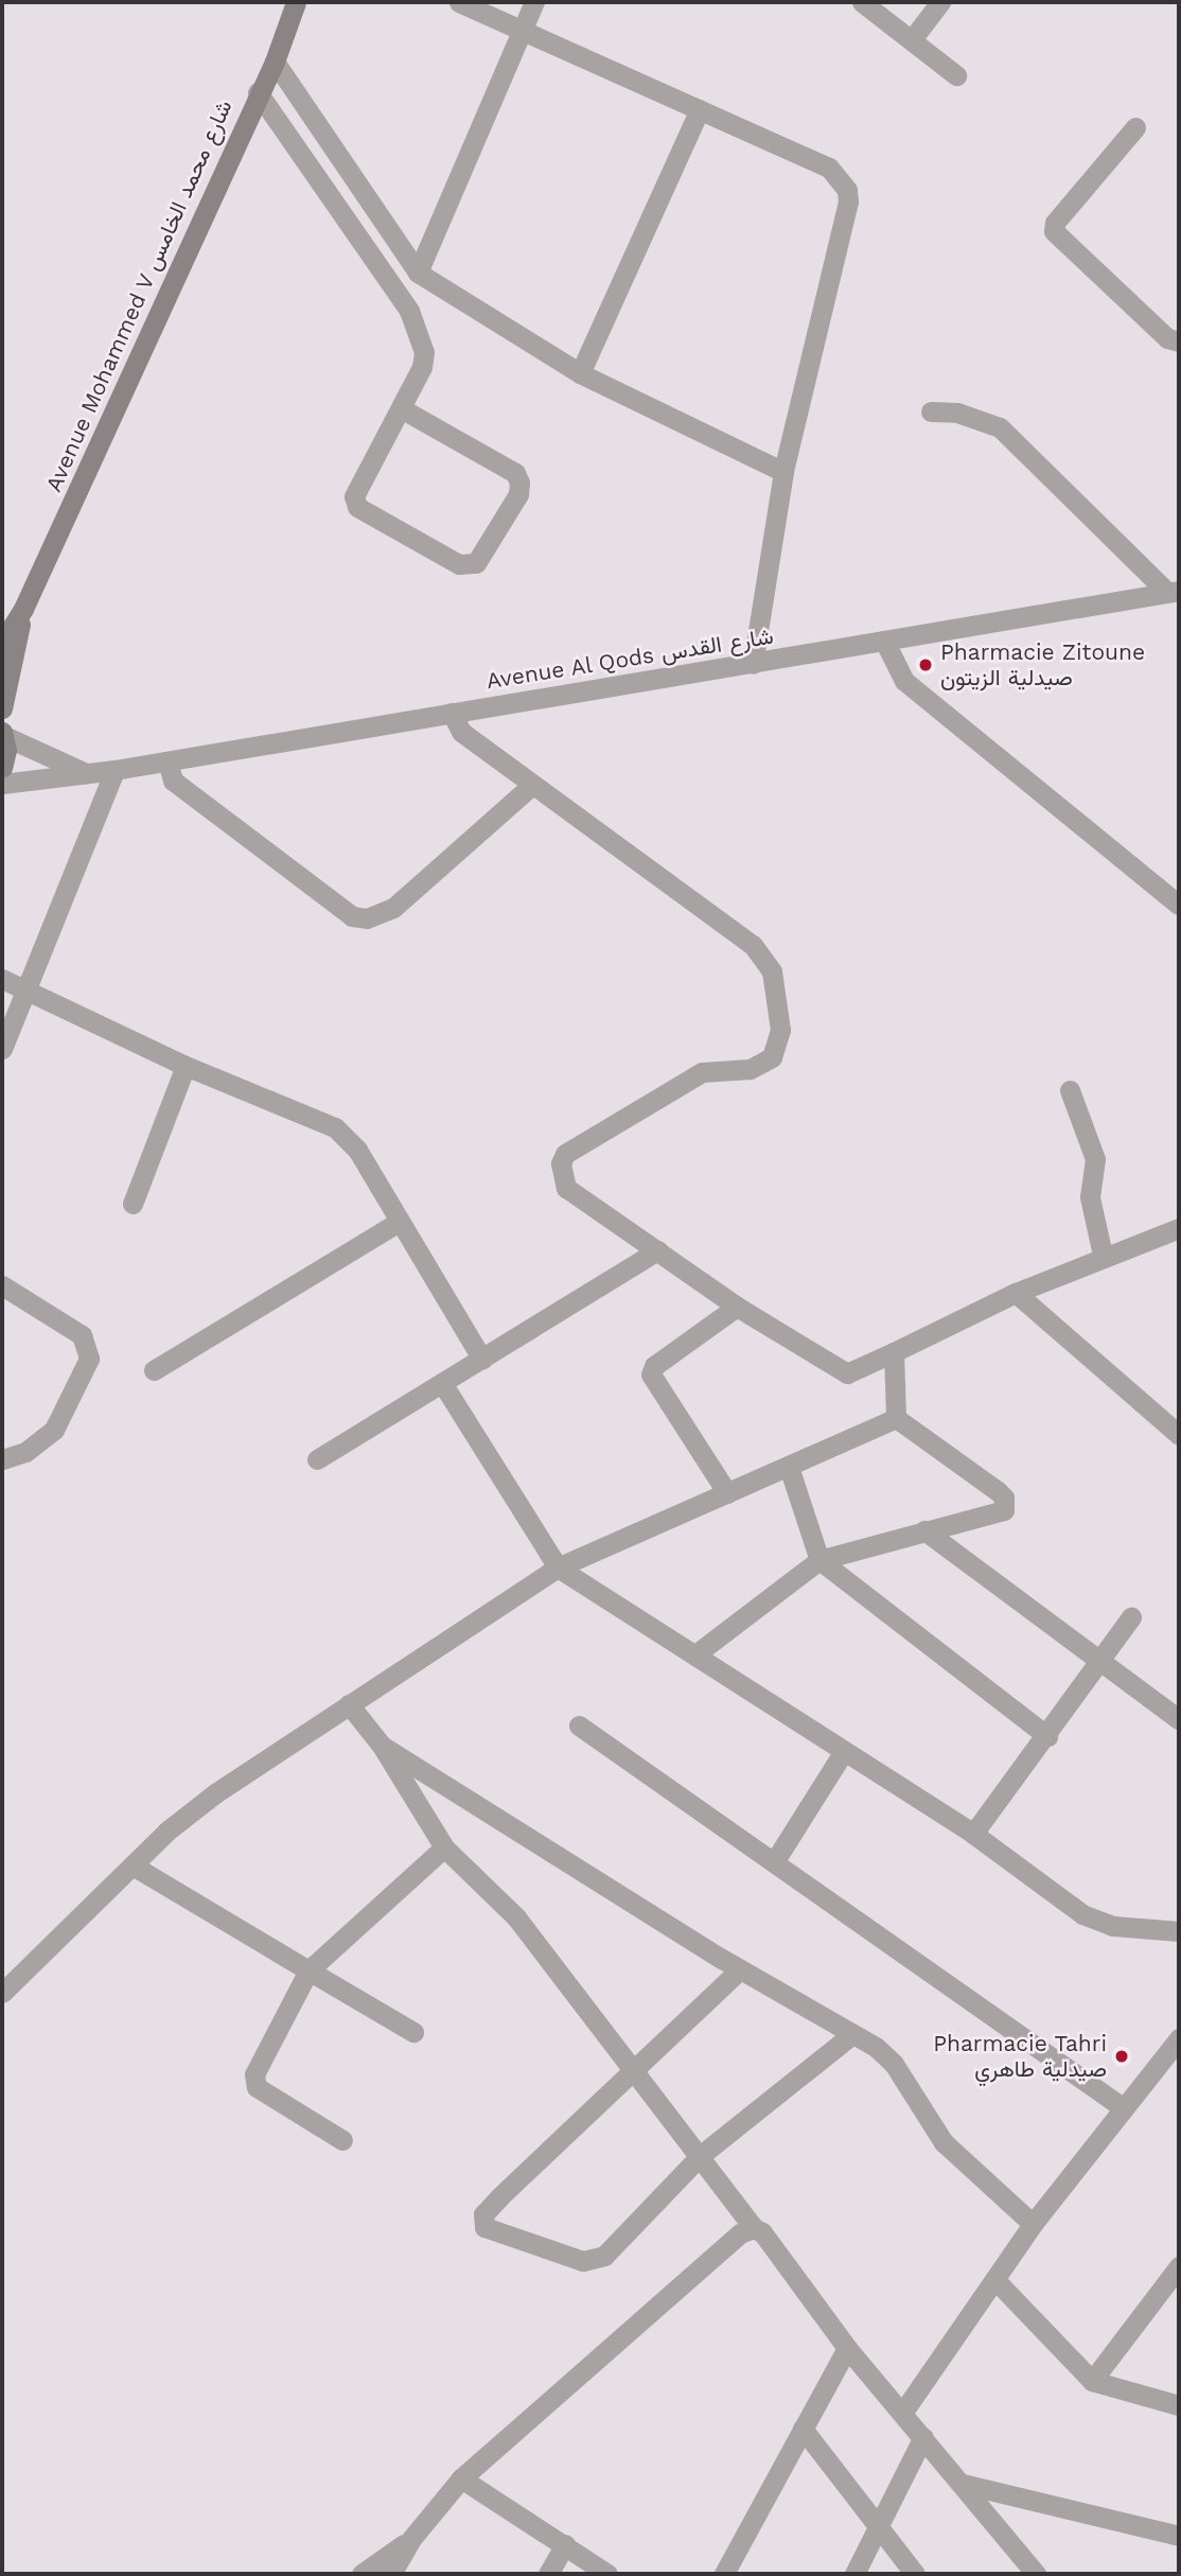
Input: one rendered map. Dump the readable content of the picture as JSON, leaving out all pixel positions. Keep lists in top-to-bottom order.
{
  "streets": {
    "main road": ["Avenue Mohammed V شارع محمد الخامس"],
    "street": ["Avenue Al Qods شارع القدس"]
  },
  "places": ["Pharmacie Zitoune صيدلية الزيتون", "Pharmacie Tahri صيدلية طاهري"]
}
